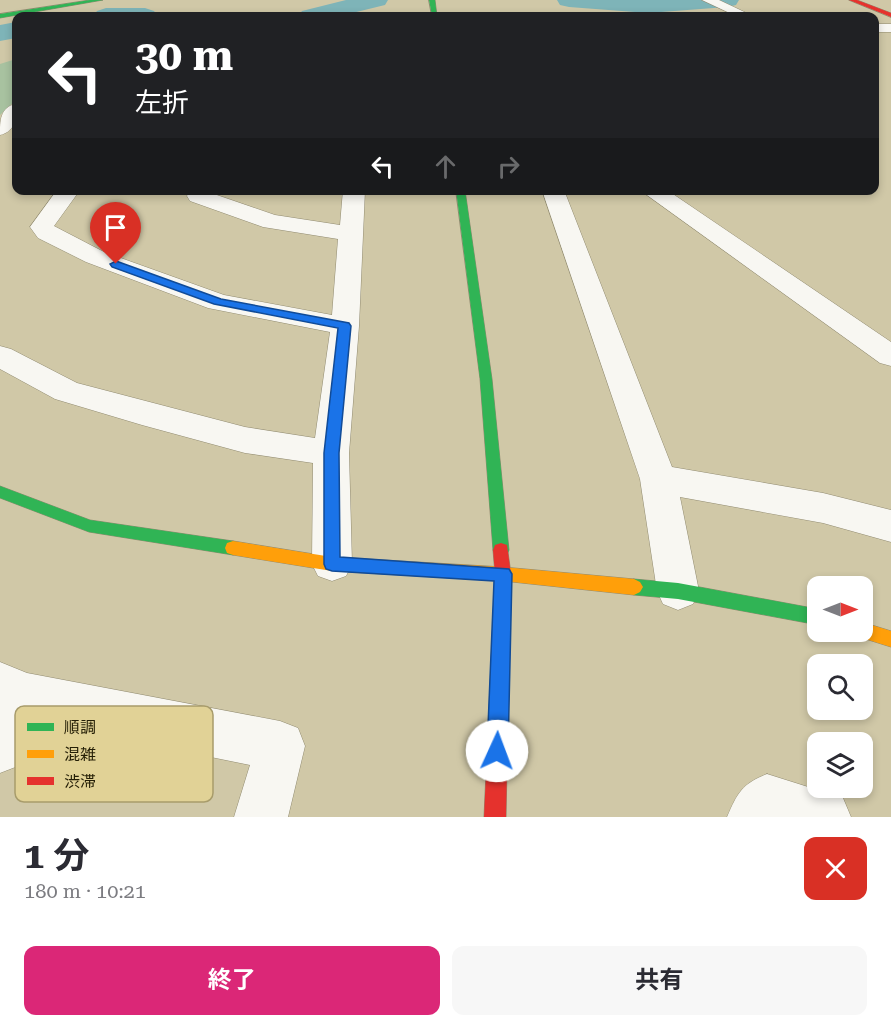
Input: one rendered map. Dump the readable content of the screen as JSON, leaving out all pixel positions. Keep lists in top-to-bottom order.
{
  "legend": ["順調", "混雑", "渋滞"],
  "north": "right",
  "page": {
    "turn": ["30 m", "左折"],
    "heading": ["1 分", "180 m · 10:21"],
    "buttons": ["終了", "共有"]
  }
}
